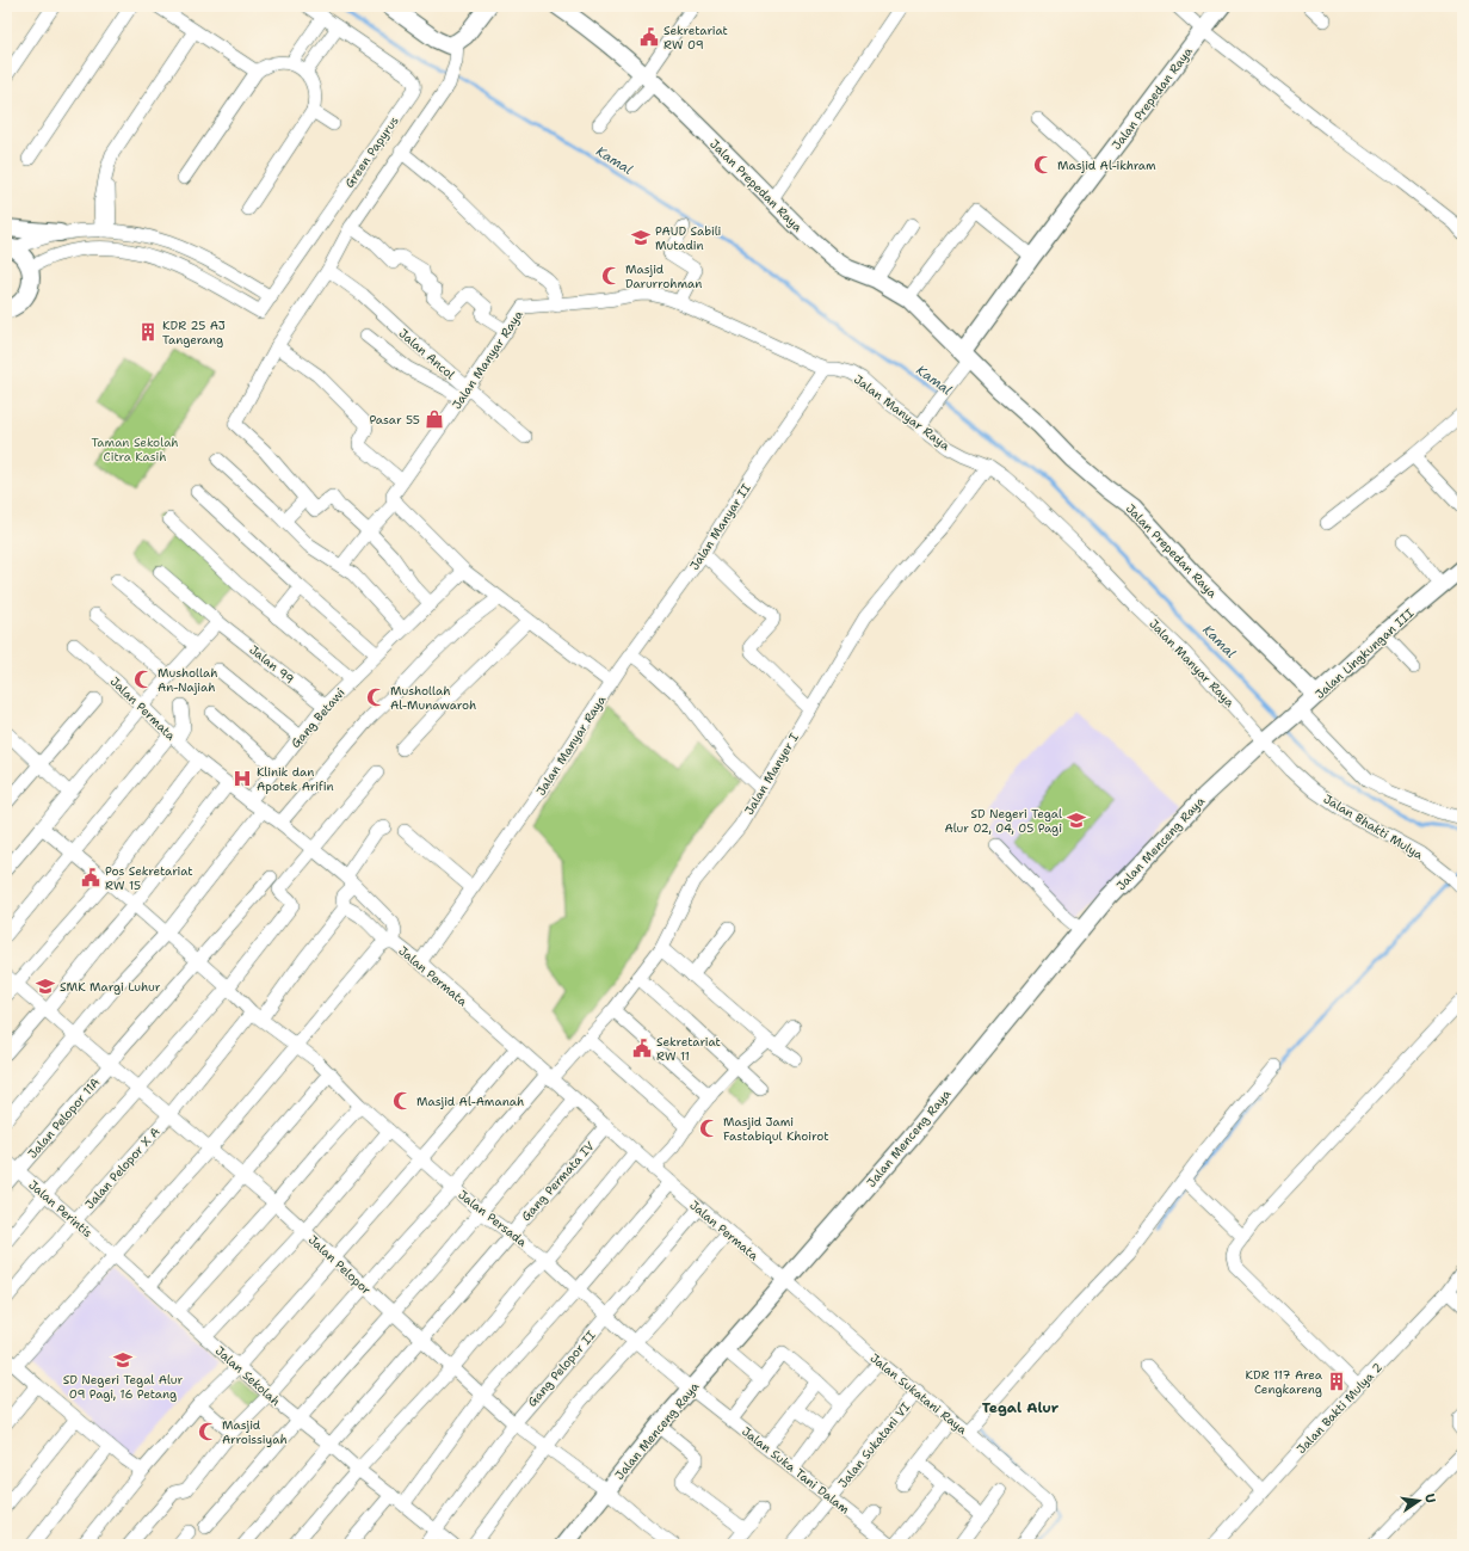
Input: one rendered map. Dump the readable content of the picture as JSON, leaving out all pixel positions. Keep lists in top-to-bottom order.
{
  "streets": {
    "street": [
      "Jalan Prepedan Raya",
      "Green Papyrus",
      "Jalan Ancol",
      "Jalan Manyar Raya",
      "Jalan Manyar II",
      "Jalan Lingkungan III",
      "Jalan 99",
      "Jalan Permata",
      "Gang Betawi",
      "Jalan Manyer I",
      "Jalan Bhakti Mulya",
      "Jalan Menceng Raya",
      "Jalan Pelopor 11A",
      "Jalan Pelopor X A",
      "Gang Permata IV",
      "Jalan Perintis",
      "Jalan Persada",
      "Jalan Pelopor",
      "Gang Pelopor II",
      "Jalan Sekolah",
      "Jalan Sukatani Raya",
      "Jalan Bakti Mulya 2",
      "Jalan Sukatani VI",
      "Jalan Suka Tani Dalam"
    ]
  },
  "crossings": [
    ["Jalan Prepedan Raya", "Jalan Lingkungan III"],
    ["Jalan Ancol", "Jalan Manyar Raya"],
    ["Jalan Manyar Raya", "Jalan Manyar II"],
    ["Jalan Manyar Raya", "Jalan Lingkungan III"],
    ["Jalan Manyar Raya", "Jalan Permata"],
    ["Jalan Manyar Raya", "Gang Betawi"],
    ["Jalan Manyar Raya", "Jalan Manyer I"],
    ["Jalan Manyar Raya", "Jalan Bhakti Mulya"],
    ["Jalan Manyar Raya", "Jalan Menceng Raya"],
    ["Jalan Lingkungan III", "Jalan Bhakti Mulya"],
    ["Jalan Lingkungan III", "Jalan Menceng Raya"],
    ["Jalan 99", "Gang Betawi"],
    ["Jalan Permata", "Gang Betawi"],
    ["Jalan Permata", "Jalan Manyer I"],
    ["Jalan Permata", "Jalan Menceng Raya"],
    ["Jalan Permata", "Gang Permata IV"],
    ["Jalan Permata", "Gang Pelopor II"],
    ["Jalan Permata", "Jalan Sukatani Raya"],
    ["Jalan Manyer I", "Jalan Persada"],
    ["Jalan Manyer I", "Jalan Pelopor"],
    ["Jalan Manyer I", "Jalan Sekolah"],
    ["Jalan Bhakti Mulya", "Jalan Menceng Raya"],
    ["Jalan Menceng Raya", "Jalan Persada"],
    ["Jalan Menceng Raya", "Jalan Pelopor"],
    ["Jalan Menceng Raya", "Jalan Sukatani Raya"],
    ["Jalan Menceng Raya", "Jalan Suka Tani Dalam"],
    ["Jalan Pelopor 11A", "Jalan Perintis"],
    ["Jalan Pelopor 11A", "Jalan Persada"],
    ["Jalan Pelopor 11A", "Jalan Pelopor"],
    ["Jalan Pelopor X A", "Jalan Perintis"],
    ["Jalan Pelopor X A", "Jalan Persada"],
    ["Jalan Pelopor X A", "Jalan Pelopor"],
    ["Gang Permata IV", "Jalan Persada"],
    ["Gang Permata IV", "Jalan Pelopor"],
    ["Gang Permata IV", "Jalan Sekolah"],
    ["Jalan Perintis", "Jalan Sekolah"],
    ["Jalan Persada", "Gang Pelopor II"],
    ["Jalan Persada", "Jalan Suka Tani Dalam"],
    ["Jalan Pelopor", "Gang Pelopor II"],
    ["Gang Pelopor II", "Jalan Sekolah"],
    ["Jalan Sukatani Raya", "Jalan Sukatani VI"],
    ["Jalan Sukatani VI", "Jalan Suka Tani Dalam"]
  ],
  "districts": ["Tegal Alur"],
  "water": ["Kamal"],
  "parks": ["Taman Sekolah Citra Kasih"],
  "places": {
    "public building": ["Sekretariat RW 09", "Pos Sekretariat RW 15", "Sekretariat RW 11"],
    "mosque": [
      "Masjid Al-ikhram",
      "Masjid Darurrohman",
      "Mushollah An-Najiah",
      "Mushollah Al-Munawaroh",
      "Masjid Al-Amanah",
      "Masjid Jami Fastabiqul Khoirot",
      "Masjid Arroissiyah"
    ],
    "school or university": [
      "PAUD Sabili Mutadin",
      "SD Negeri Tegal Alur 02, 04, 05 Pagi",
      "SMK Margi Luhur",
      "SD Negeri Tegal Alur 09 Pagi, 16 Petang"
    ],
    "building": ["KDR 25 AJ Tangerang", "KDR 117 Area Cengkareng"],
    "shop": ["Pasar 55"],
    "hospital": ["Klinik dan Apotek Arifin"]
  },
  "north": "right"
}
